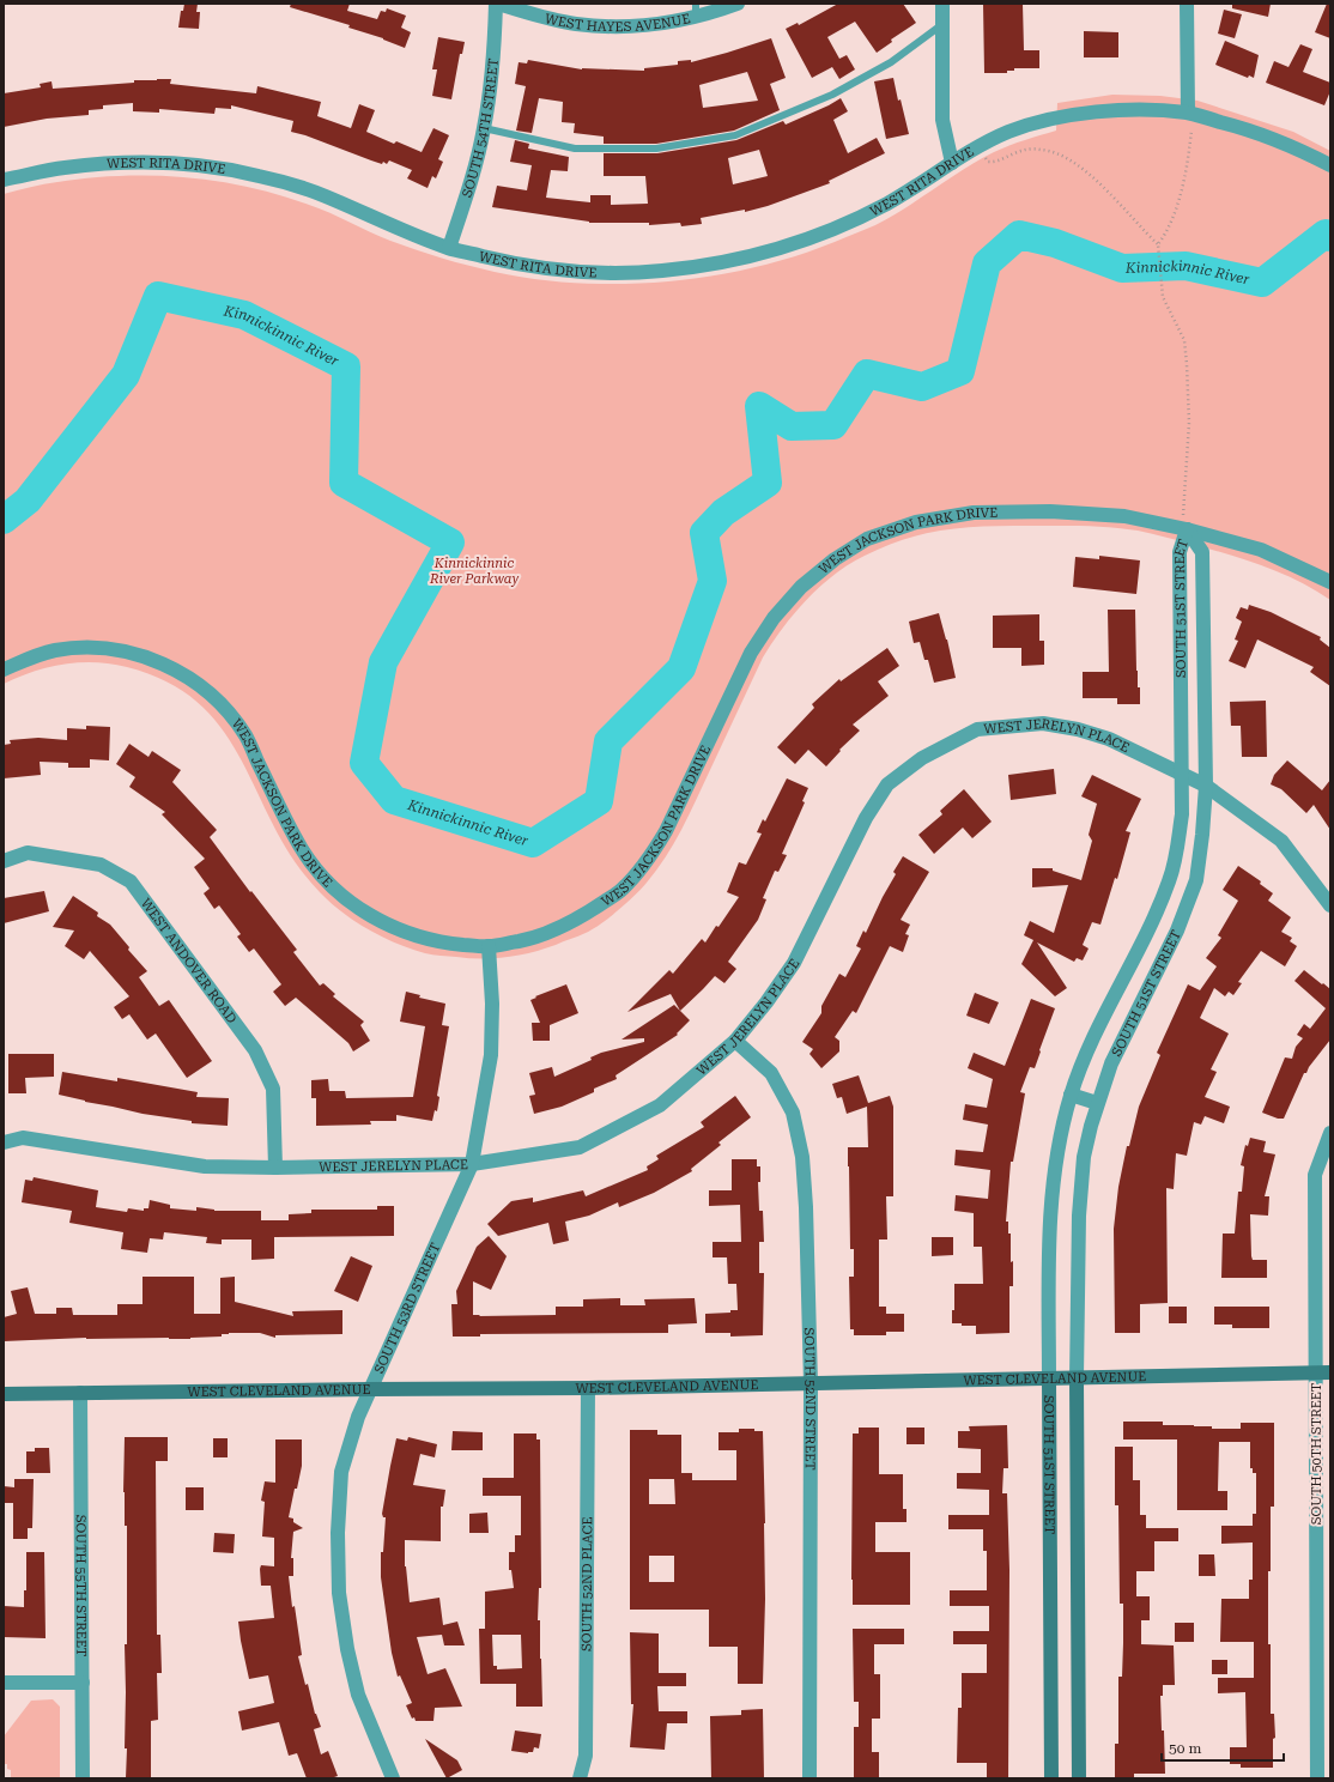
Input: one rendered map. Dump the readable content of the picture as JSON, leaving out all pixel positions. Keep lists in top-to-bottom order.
{
  "streets": {
    "street": [
      "WEST HAYES AVENUE",
      "SOUTH 54TH STREET",
      "WEST RITA DRIVE",
      "WEST JACKSON PARK DRIVE",
      "SOUTH 51ST STREET",
      "WEST JERELYN PLACE",
      "WEST ANDOVER ROAD",
      "SOUTH 53RD STREET",
      "WEST CLEVELAND AVENUE",
      "SOUTH 52ND STREET",
      "SOUTH 50TH STREET",
      "SOUTH 52ND PLACE",
      "SOUTH 55TH STREET"
    ]
  },
  "crossings": [
    ["WEST HAYES AVENUE", "SOUTH 54TH STREET"],
    ["SOUTH 54TH STREET", "WEST RITA DRIVE"],
    ["WEST JACKSON PARK DRIVE", "SOUTH 51ST STREET"],
    ["WEST JACKSON PARK DRIVE", "SOUTH 53RD STREET"],
    ["SOUTH 51ST STREET", "WEST JERELYN PLACE"],
    ["SOUTH 51ST STREET", "WEST CLEVELAND AVENUE"],
    ["WEST JERELYN PLACE", "WEST ANDOVER ROAD"],
    ["WEST JERELYN PLACE", "SOUTH 53RD STREET"],
    ["WEST JERELYN PLACE", "SOUTH 52ND STREET"],
    ["SOUTH 53RD STREET", "WEST CLEVELAND AVENUE"],
    ["WEST CLEVELAND AVENUE", "SOUTH 52ND STREET"],
    ["WEST CLEVELAND AVENUE", "SOUTH 50TH STREET"],
    ["WEST CLEVELAND AVENUE", "SOUTH 52ND PLACE"],
    ["WEST CLEVELAND AVENUE", "SOUTH 55TH STREET"]
  ],
  "water": ["Kinnickinnic River"],
  "parks": ["Kinnickinnic River Parkway"],
  "scale_bar": "50 m"
}
